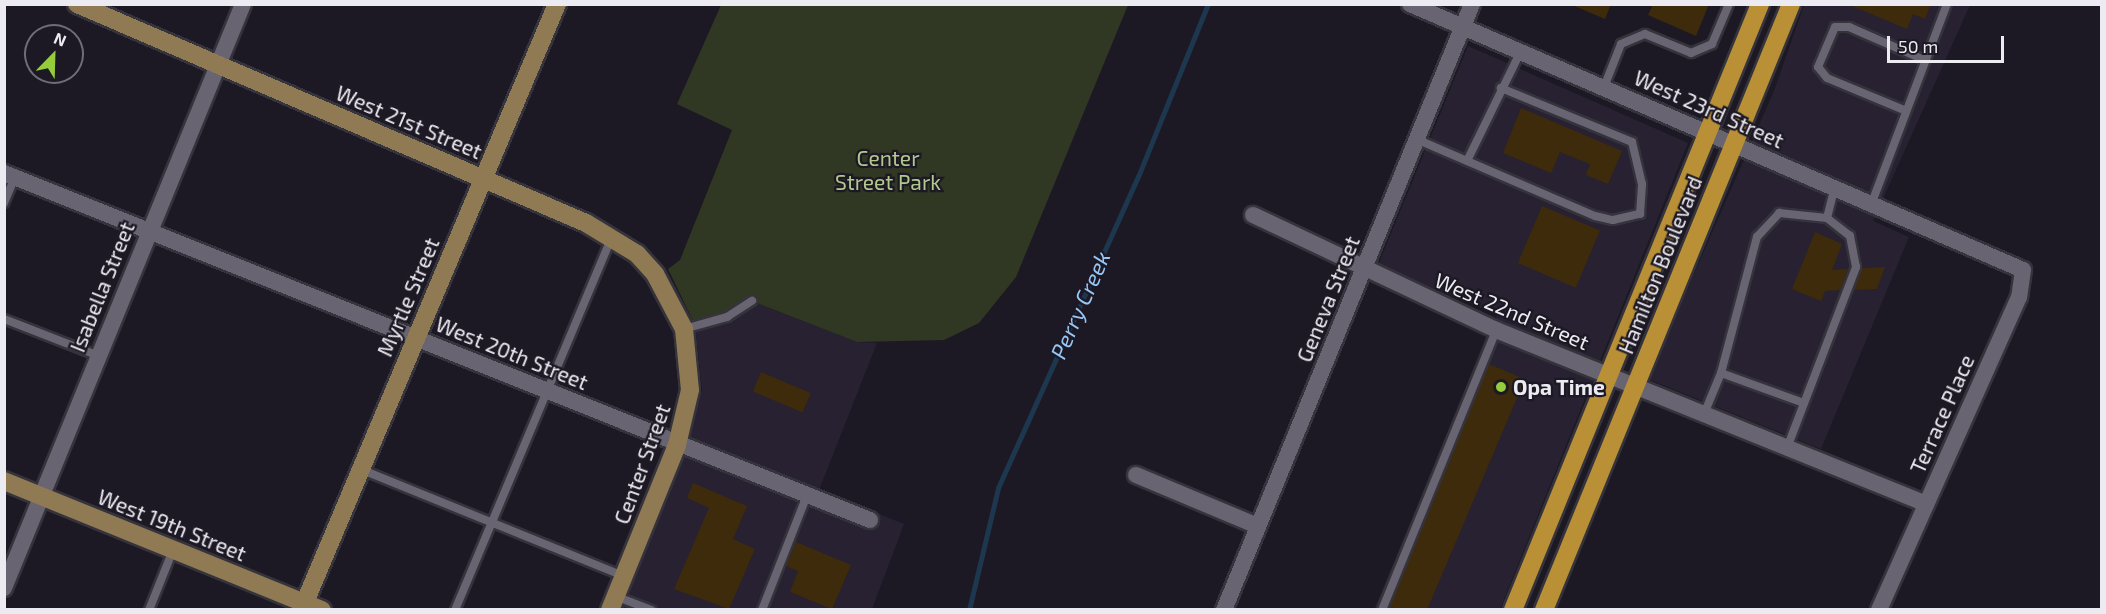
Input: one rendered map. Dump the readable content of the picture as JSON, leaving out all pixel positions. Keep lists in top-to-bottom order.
{
  "streets": {
    "main road": [
      "West 21st Street",
      "Hamilton Boulevard",
      "Myrtle Street",
      "Center Street",
      "West 19th Street"
    ],
    "street": [
      "West 23rd Street",
      "Isabella Street",
      "Geneva Street",
      "West 22nd Street",
      "West 20th Street",
      "Terrace Place"
    ]
  },
  "crossings": [
    ["West 23rd Street", "Hamilton Boulevard"],
    ["West 23rd Street", "Geneva Street"],
    ["West 23rd Street", "Terrace Place"],
    ["West 21st Street", "Isabella Street"],
    ["West 21st Street", "Myrtle Street"],
    ["West 21st Street", "Center Street"],
    ["Hamilton Boulevard", "West 22nd Street"],
    ["Isabella Street", "West 20th Street"],
    ["Isabella Street", "West 19th Street"],
    ["Myrtle Street", "West 20th Street"],
    ["Myrtle Street", "West 19th Street"],
    ["Geneva Street", "West 22nd Street"],
    ["West 22nd Street", "Terrace Place"],
    ["West 20th Street", "Center Street"]
  ],
  "water": ["Perry Creek"],
  "parks": ["Center Street Park"],
  "places": ["Opa Time"],
  "scale_bar": "50 m",
  "north": "top right"
}
